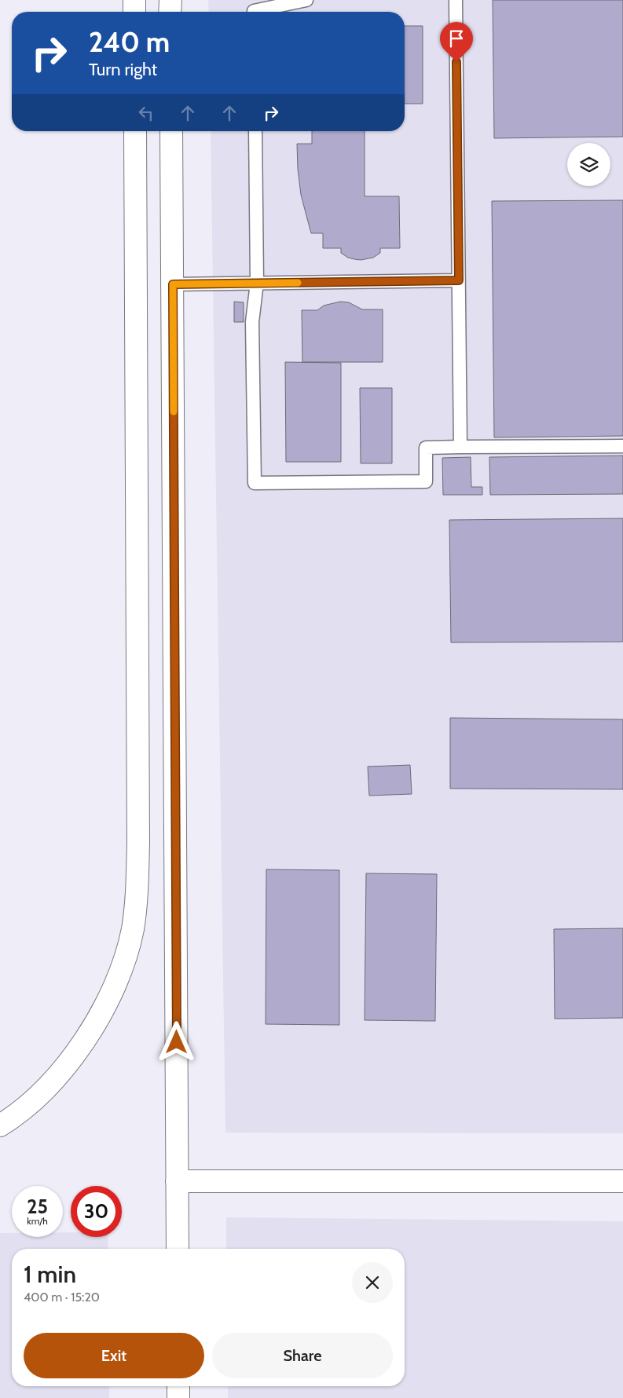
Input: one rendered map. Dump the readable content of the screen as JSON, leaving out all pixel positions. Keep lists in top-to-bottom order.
{
  "page": {
    "turn": ["240 m", "Turn right"],
    "speed": "25 km/h",
    "limit": "30",
    "heading": ["1 min", "400 m · 15:20"],
    "buttons": ["Exit", "Share"]
  }
}
